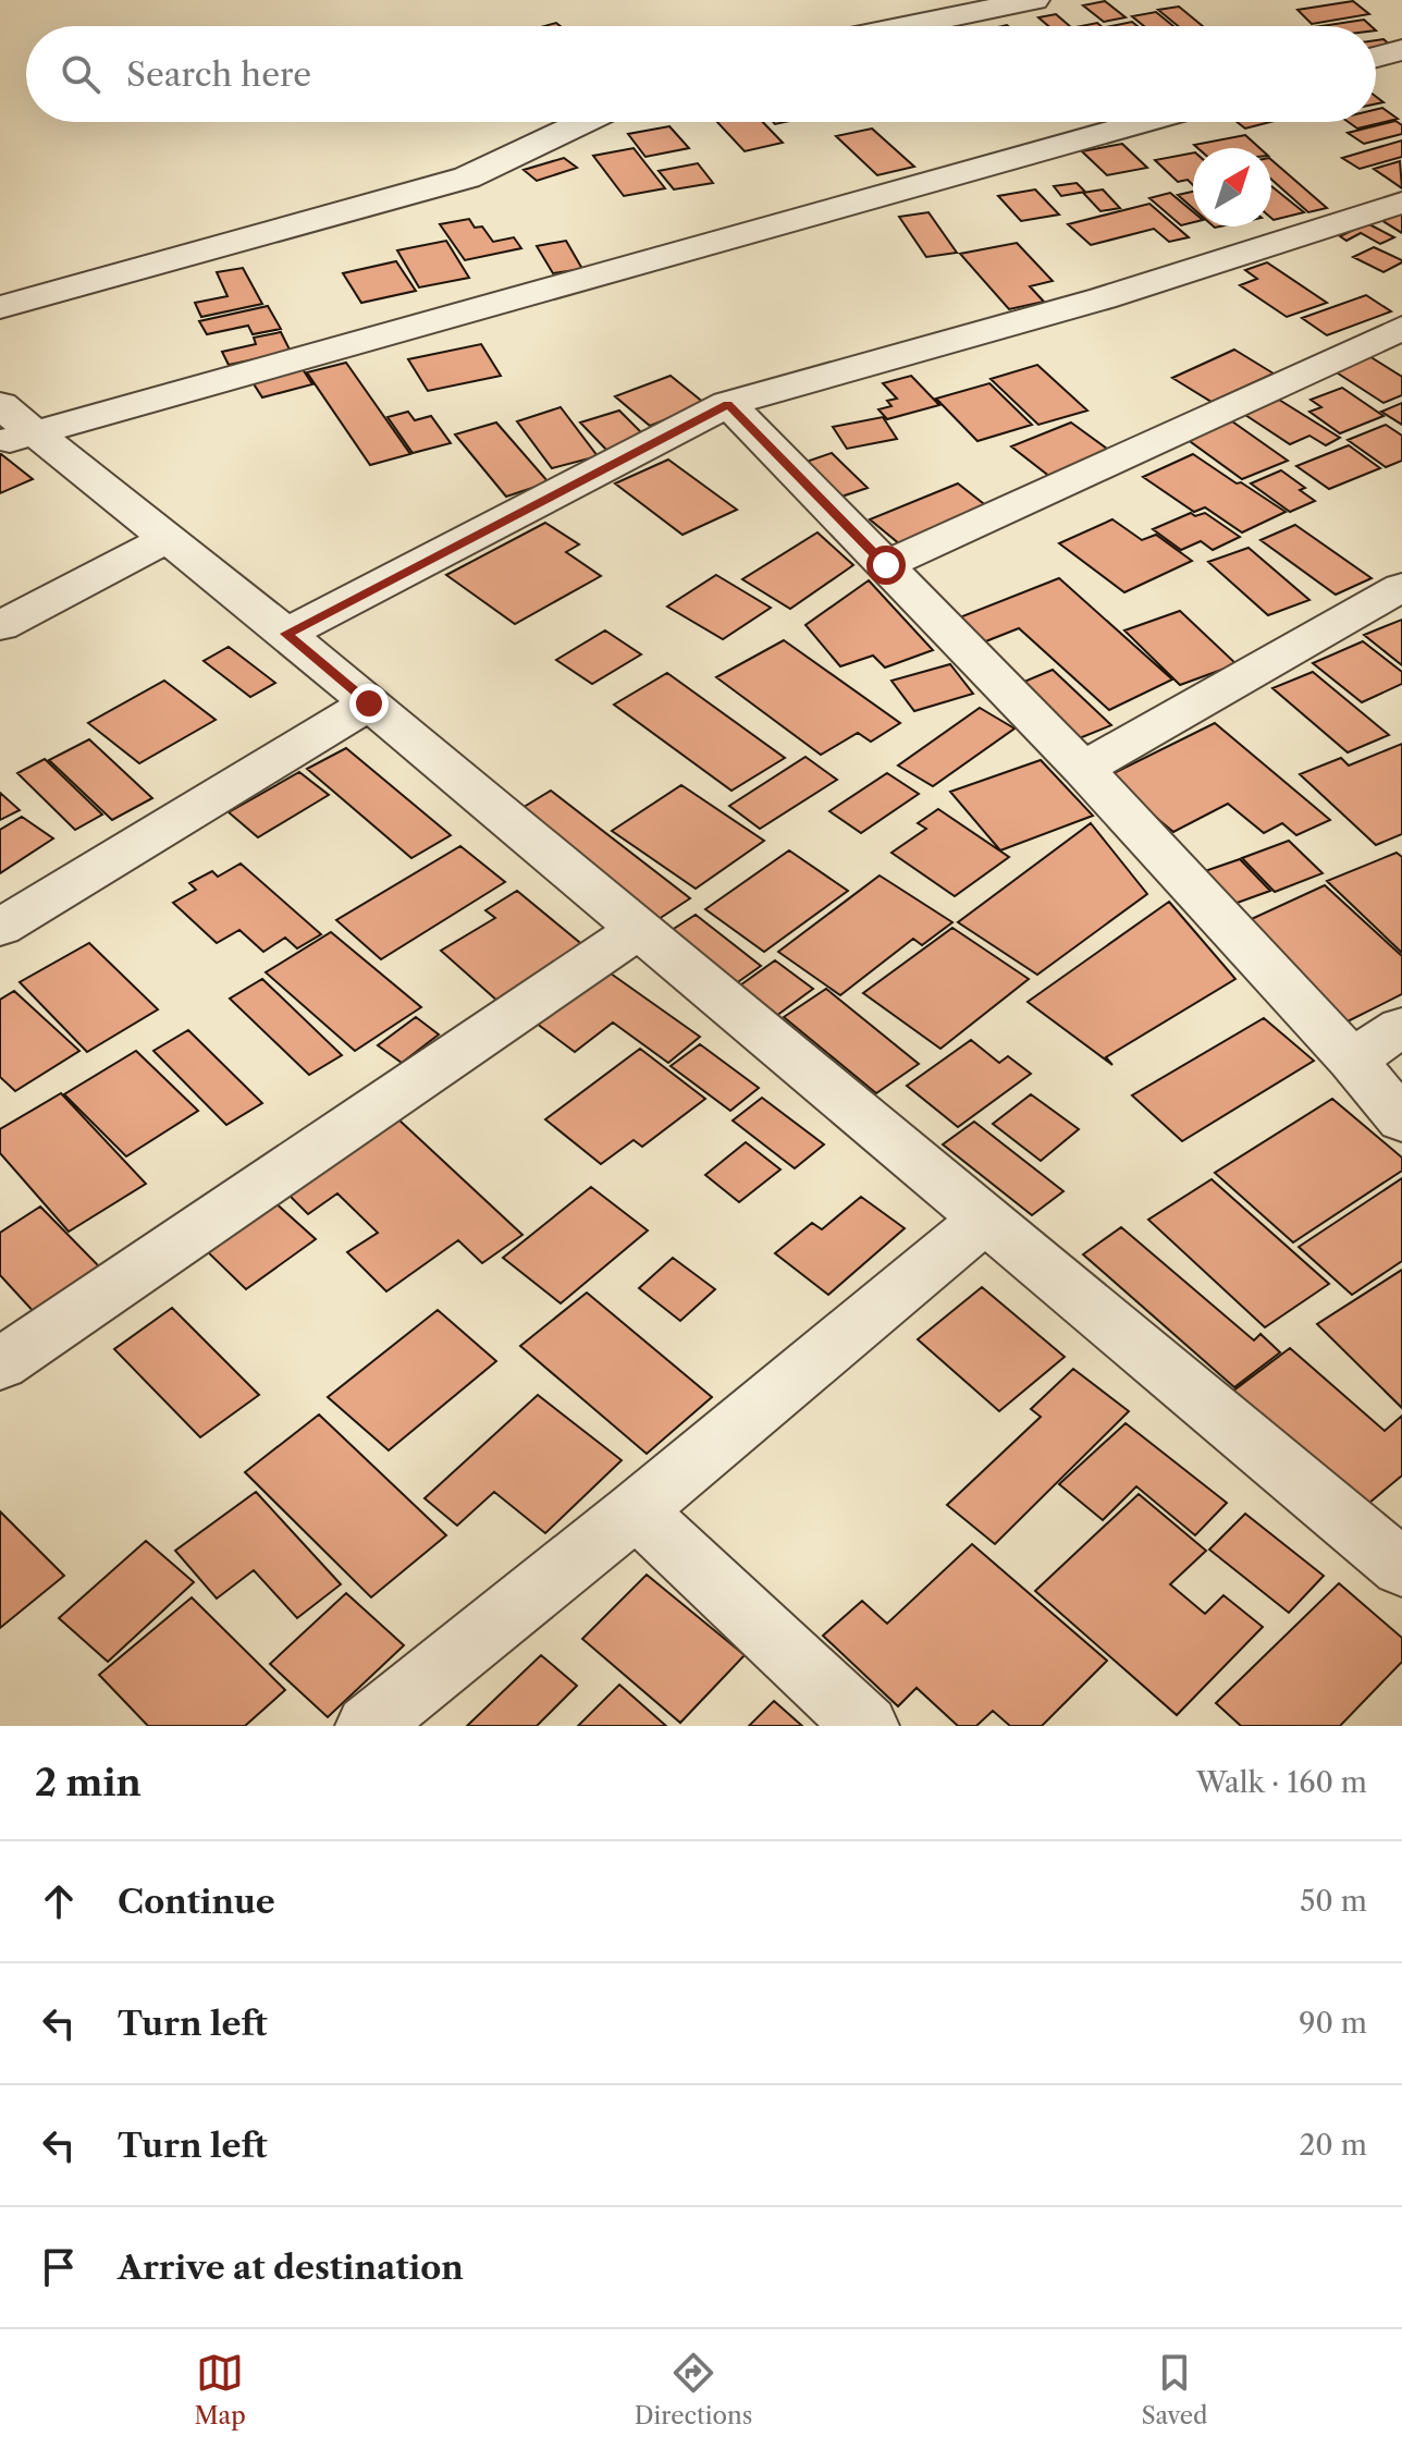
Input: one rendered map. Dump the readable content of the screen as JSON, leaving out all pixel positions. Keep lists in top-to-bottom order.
{
  "north": "top right",
  "page": {
    "search": "Search here",
    "heading": ["2 min", "Walk · 160 m"],
    "list": [
      ["Continue", "50 m"],
      ["Turn left", "90 m"],
      ["Turn left", "20 m"],
      "Arrive at destination"
    ],
    "nav": ["Map", "Directions", "Saved"]
  }
}
